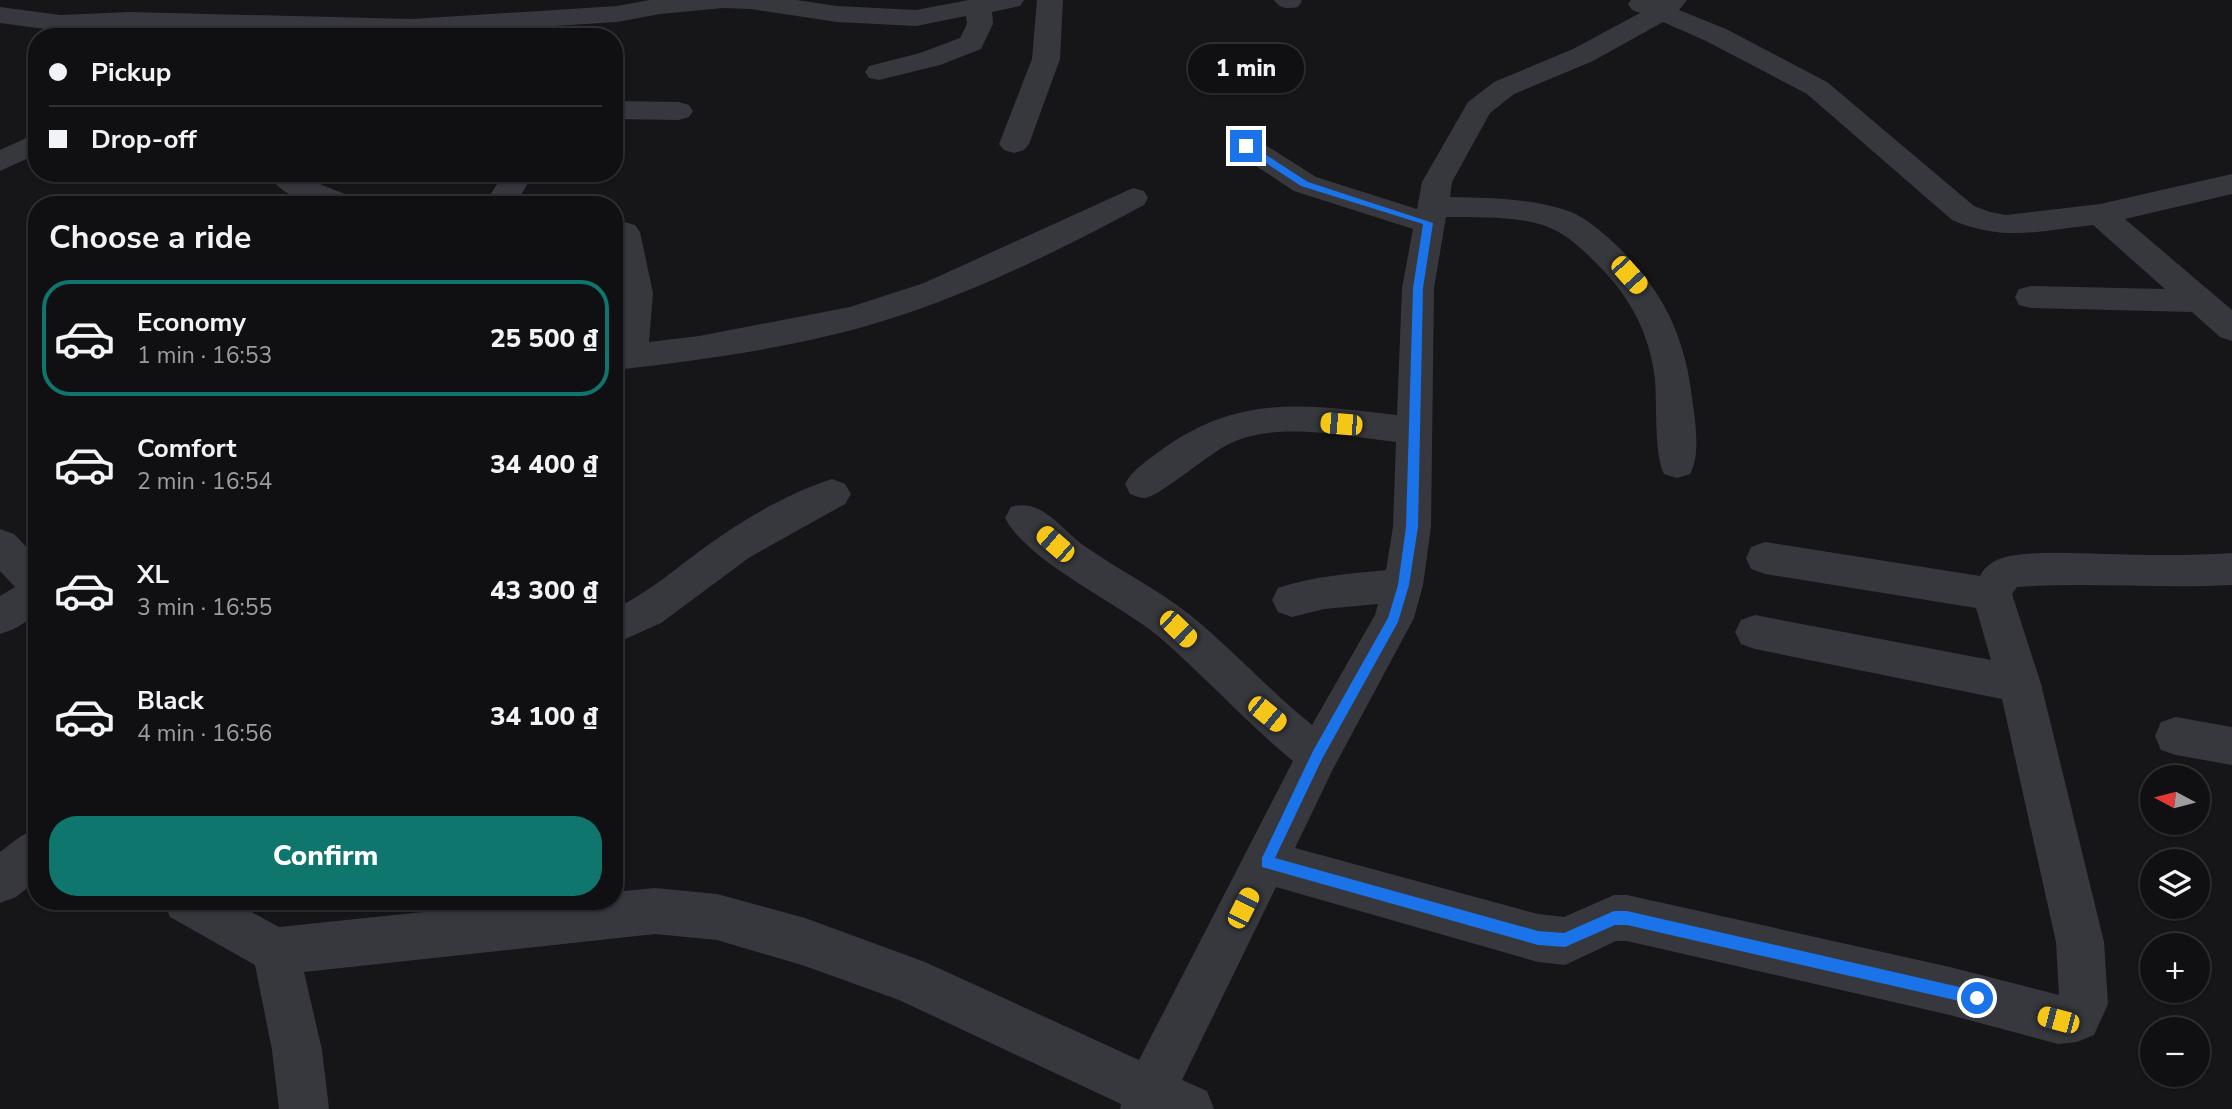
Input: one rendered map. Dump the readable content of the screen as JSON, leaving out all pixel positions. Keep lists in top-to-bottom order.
{
  "north": "left",
  "page": {
    "banner": ["Pickup", "Drop-off"],
    "bubble": "1 min",
    "heading": "Choose a ride",
    "list": [
      {
        "name": "Economy",
        "note": "1 min · 16:53",
        "value": "25 500 ₫"
      },
      {
        "name": "Comfort",
        "note": "2 min · 16:54",
        "value": "34 400 ₫"
      },
      {
        "name": "XL",
        "note": "3 min · 16:55",
        "value": "43 300 ₫"
      },
      {
        "name": "Black",
        "note": "4 min · 16:56",
        "value": "34 100 ₫"
      }
    ],
    "map_buttons": ["+", "−"],
    "buttons": "Confirm"
  }
}
